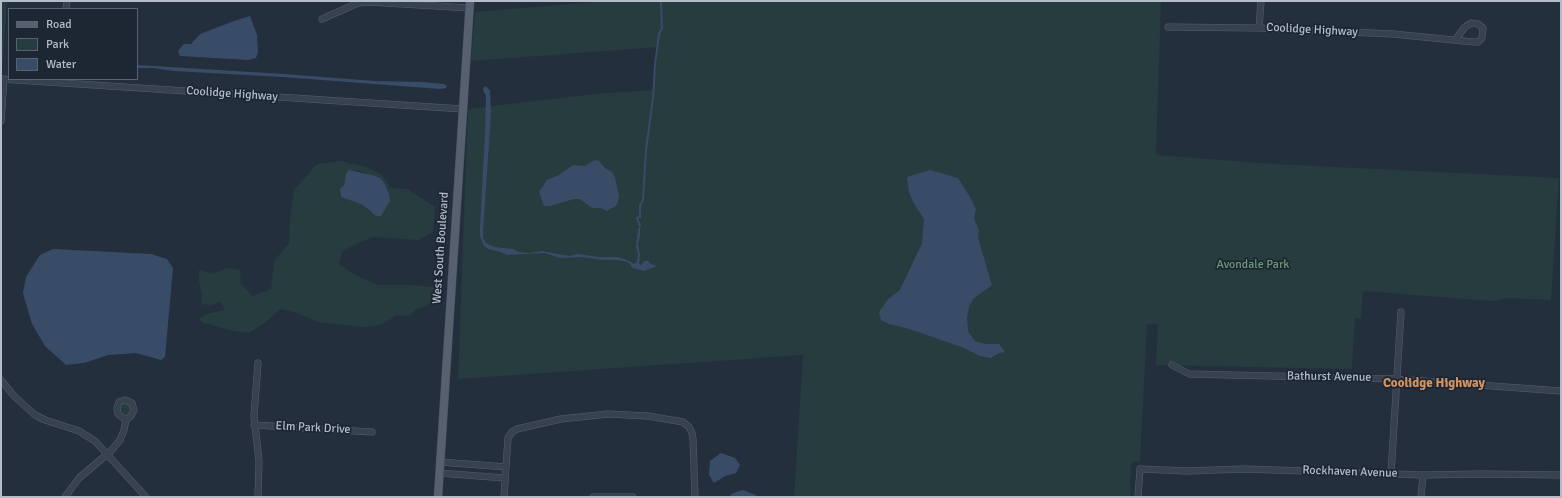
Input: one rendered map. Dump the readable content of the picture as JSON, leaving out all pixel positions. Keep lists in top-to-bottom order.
{
  "streets": {
    "main road": ["West South Boulevard"],
    "street": [
      "Coolidge Highway",
      "Bathurst Avenue",
      "Elm Park Drive",
      "Rockhaven Avenue"
    ]
  },
  "crossings": [
    ["Coolidge Highway", "West South Boulevard"]
  ],
  "districts": ["Coolidge Highway"],
  "parks": ["Avondale Park"],
  "legend": ["Road", "Park", "Water"]
}
